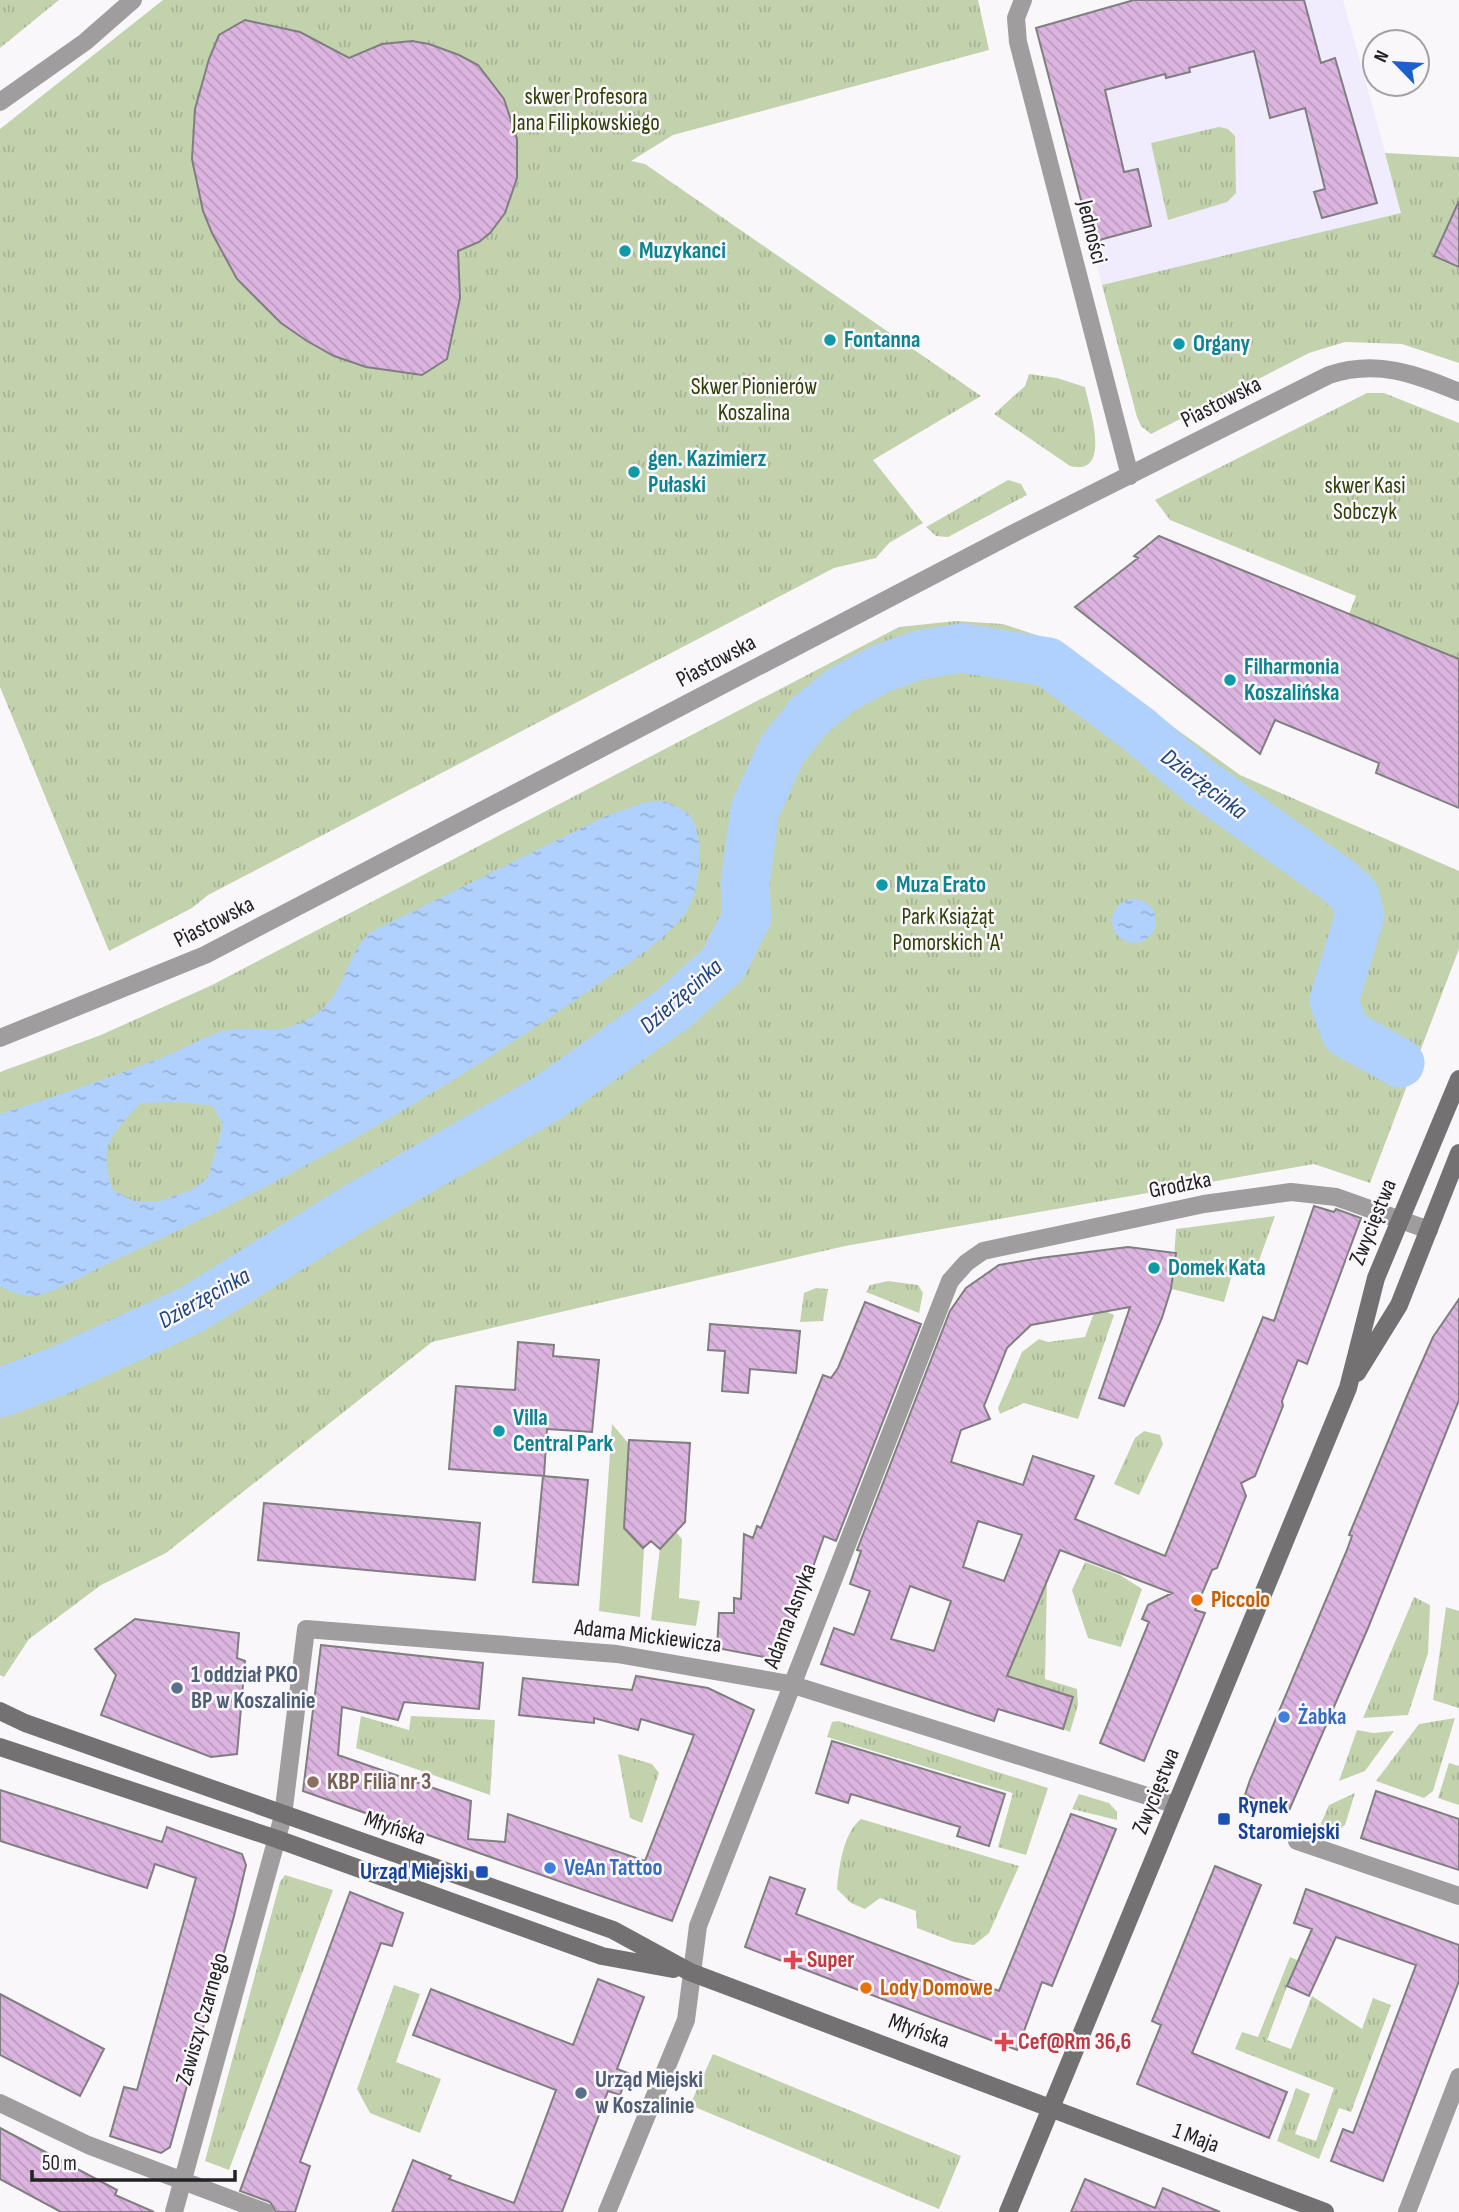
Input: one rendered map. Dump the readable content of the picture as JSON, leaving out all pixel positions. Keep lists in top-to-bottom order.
{
  "streets": {
    "street": [
      "Jedności",
      "Piastowska",
      "Grodzka",
      "Zwycięstwa",
      "Adama Asnyka",
      "Adama Mickiewicza",
      "Młyńska",
      "Zawiszy Czarnego",
      "1 Maja"
    ]
  },
  "crossings": [
    ["Jedności", "Piastowska"],
    ["Grodzka", "Zwycięstwa"],
    ["Grodzka", "Adama Asnyka"],
    ["Zwycięstwa", "Adama Mickiewicza"],
    ["Zwycięstwa", "Młyńska"],
    ["Zwycięstwa", "1 Maja"],
    ["Adama Asnyka", "Adama Mickiewicza"],
    ["Adama Asnyka", "Młyńska"],
    ["Adama Mickiewicza", "Młyńska"],
    ["Adama Mickiewicza", "Zawiszy Czarnego"],
    ["Młyńska", "Zawiszy Czarnego"],
    ["Młyńska", "1 Maja"]
  ],
  "water": ["Dzierżęcinka"],
  "parks": [
    "skwer Profesora Jana Filipkowskiego",
    "Skwer Pionierów Koszalina",
    "skwer Kasi Sobczyk",
    "Park Książąt Pomorskich 'A'"
  ],
  "places": {
    "other": [
      "Muzykanci",
      "Fontanna",
      "Organy",
      "gen. Kazimierz Pułaski",
      "Filharmonia Koszalińska",
      "Muza Erato",
      "Domek Kata",
      "Villa Central Park",
      "Piccolo",
      "1 oddział PKO BP w Koszalinie",
      "Żabka",
      "KBP Filia nr 3",
      "VeAn Tattoo",
      "Lody Domowe",
      "Urząd Miejski w Koszalinie"
    ],
    "transit": ["Rynek Staromiejski", "Urząd Miejski"],
    "health": ["Super", "Cef@Rm 36,6"]
  },
  "scale_bar": "50 m",
  "north": "top left"
}
